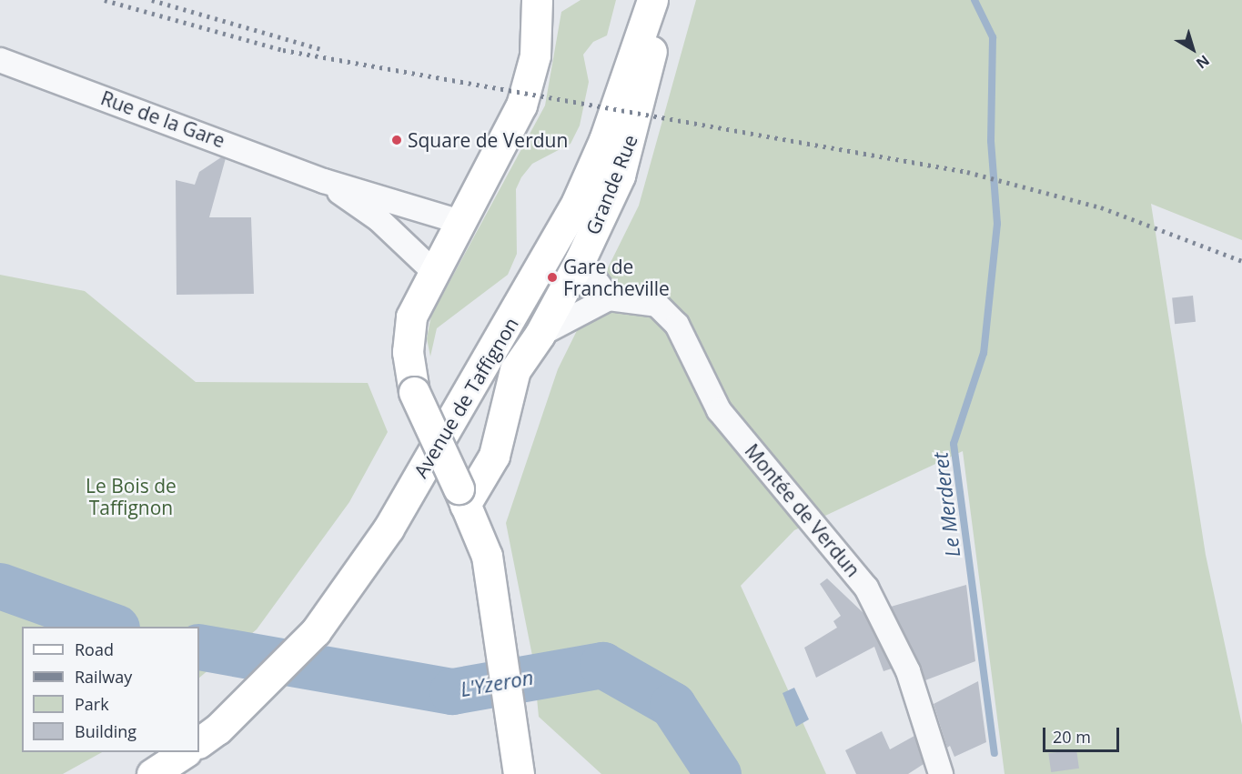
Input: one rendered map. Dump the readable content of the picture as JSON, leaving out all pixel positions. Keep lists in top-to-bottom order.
{
  "streets": {
    "street": [
      "Rue de la Gare",
      "Grande Rue",
      "Avenue de Taffignon",
      "Montée de Verdun"
    ]
  },
  "crossings": [
    ["Grande Rue", "Avenue de Taffignon"]
  ],
  "water": ["Le Merderet", "L'Yzeron"],
  "parks": ["Le Bois de Taffignon"],
  "places": ["Square de Verdun", "Gare de Francheville"],
  "legend": [
    "Road",
    "Railway",
    "Park",
    "Building"
  ],
  "scale_bar": "20 m",
  "north": "bottom right"
}
